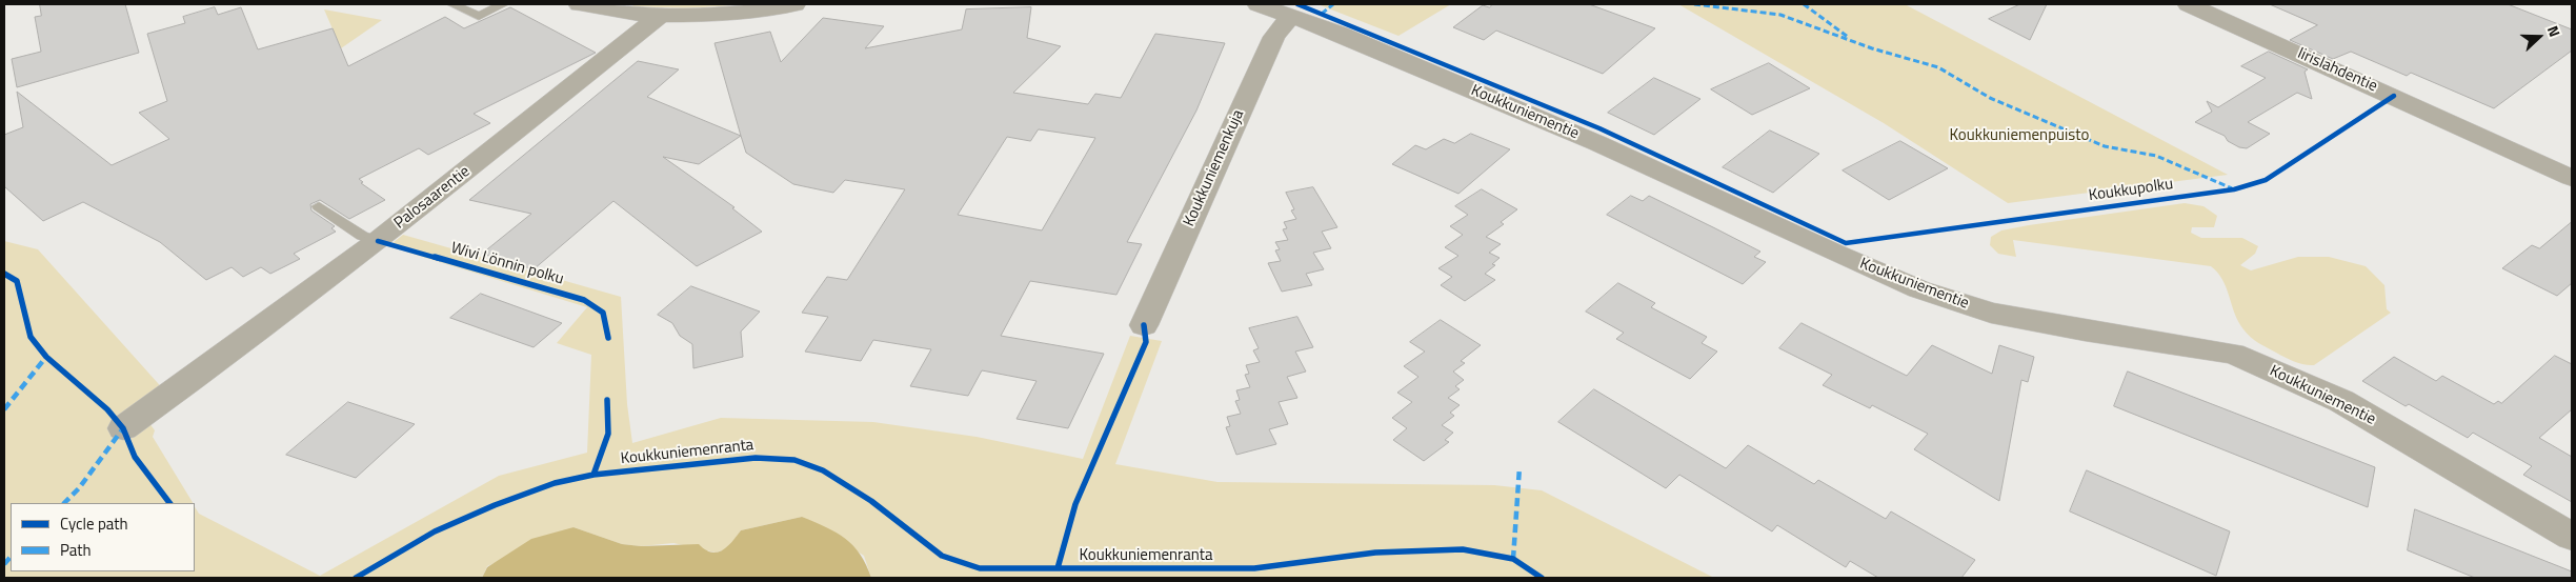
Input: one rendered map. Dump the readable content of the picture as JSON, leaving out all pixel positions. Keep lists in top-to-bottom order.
{
  "streets": {
    "street": [
      "Iirislahdentie",
      "Koukkuniementie",
      "Koukkuniemenkuja",
      "Palosaarentie"
    ],
    "cycle path": ["Koukkupolku", "Wivi Lönnin polku", "Koukkuniemenranta"]
  },
  "crossings": [
    ["Koukkuniementie", "Koukkuniemenkuja"]
  ],
  "parks": ["Koukkuniemenpuisto"],
  "legend": ["Cycle path", "Path"],
  "north": "right"
}
